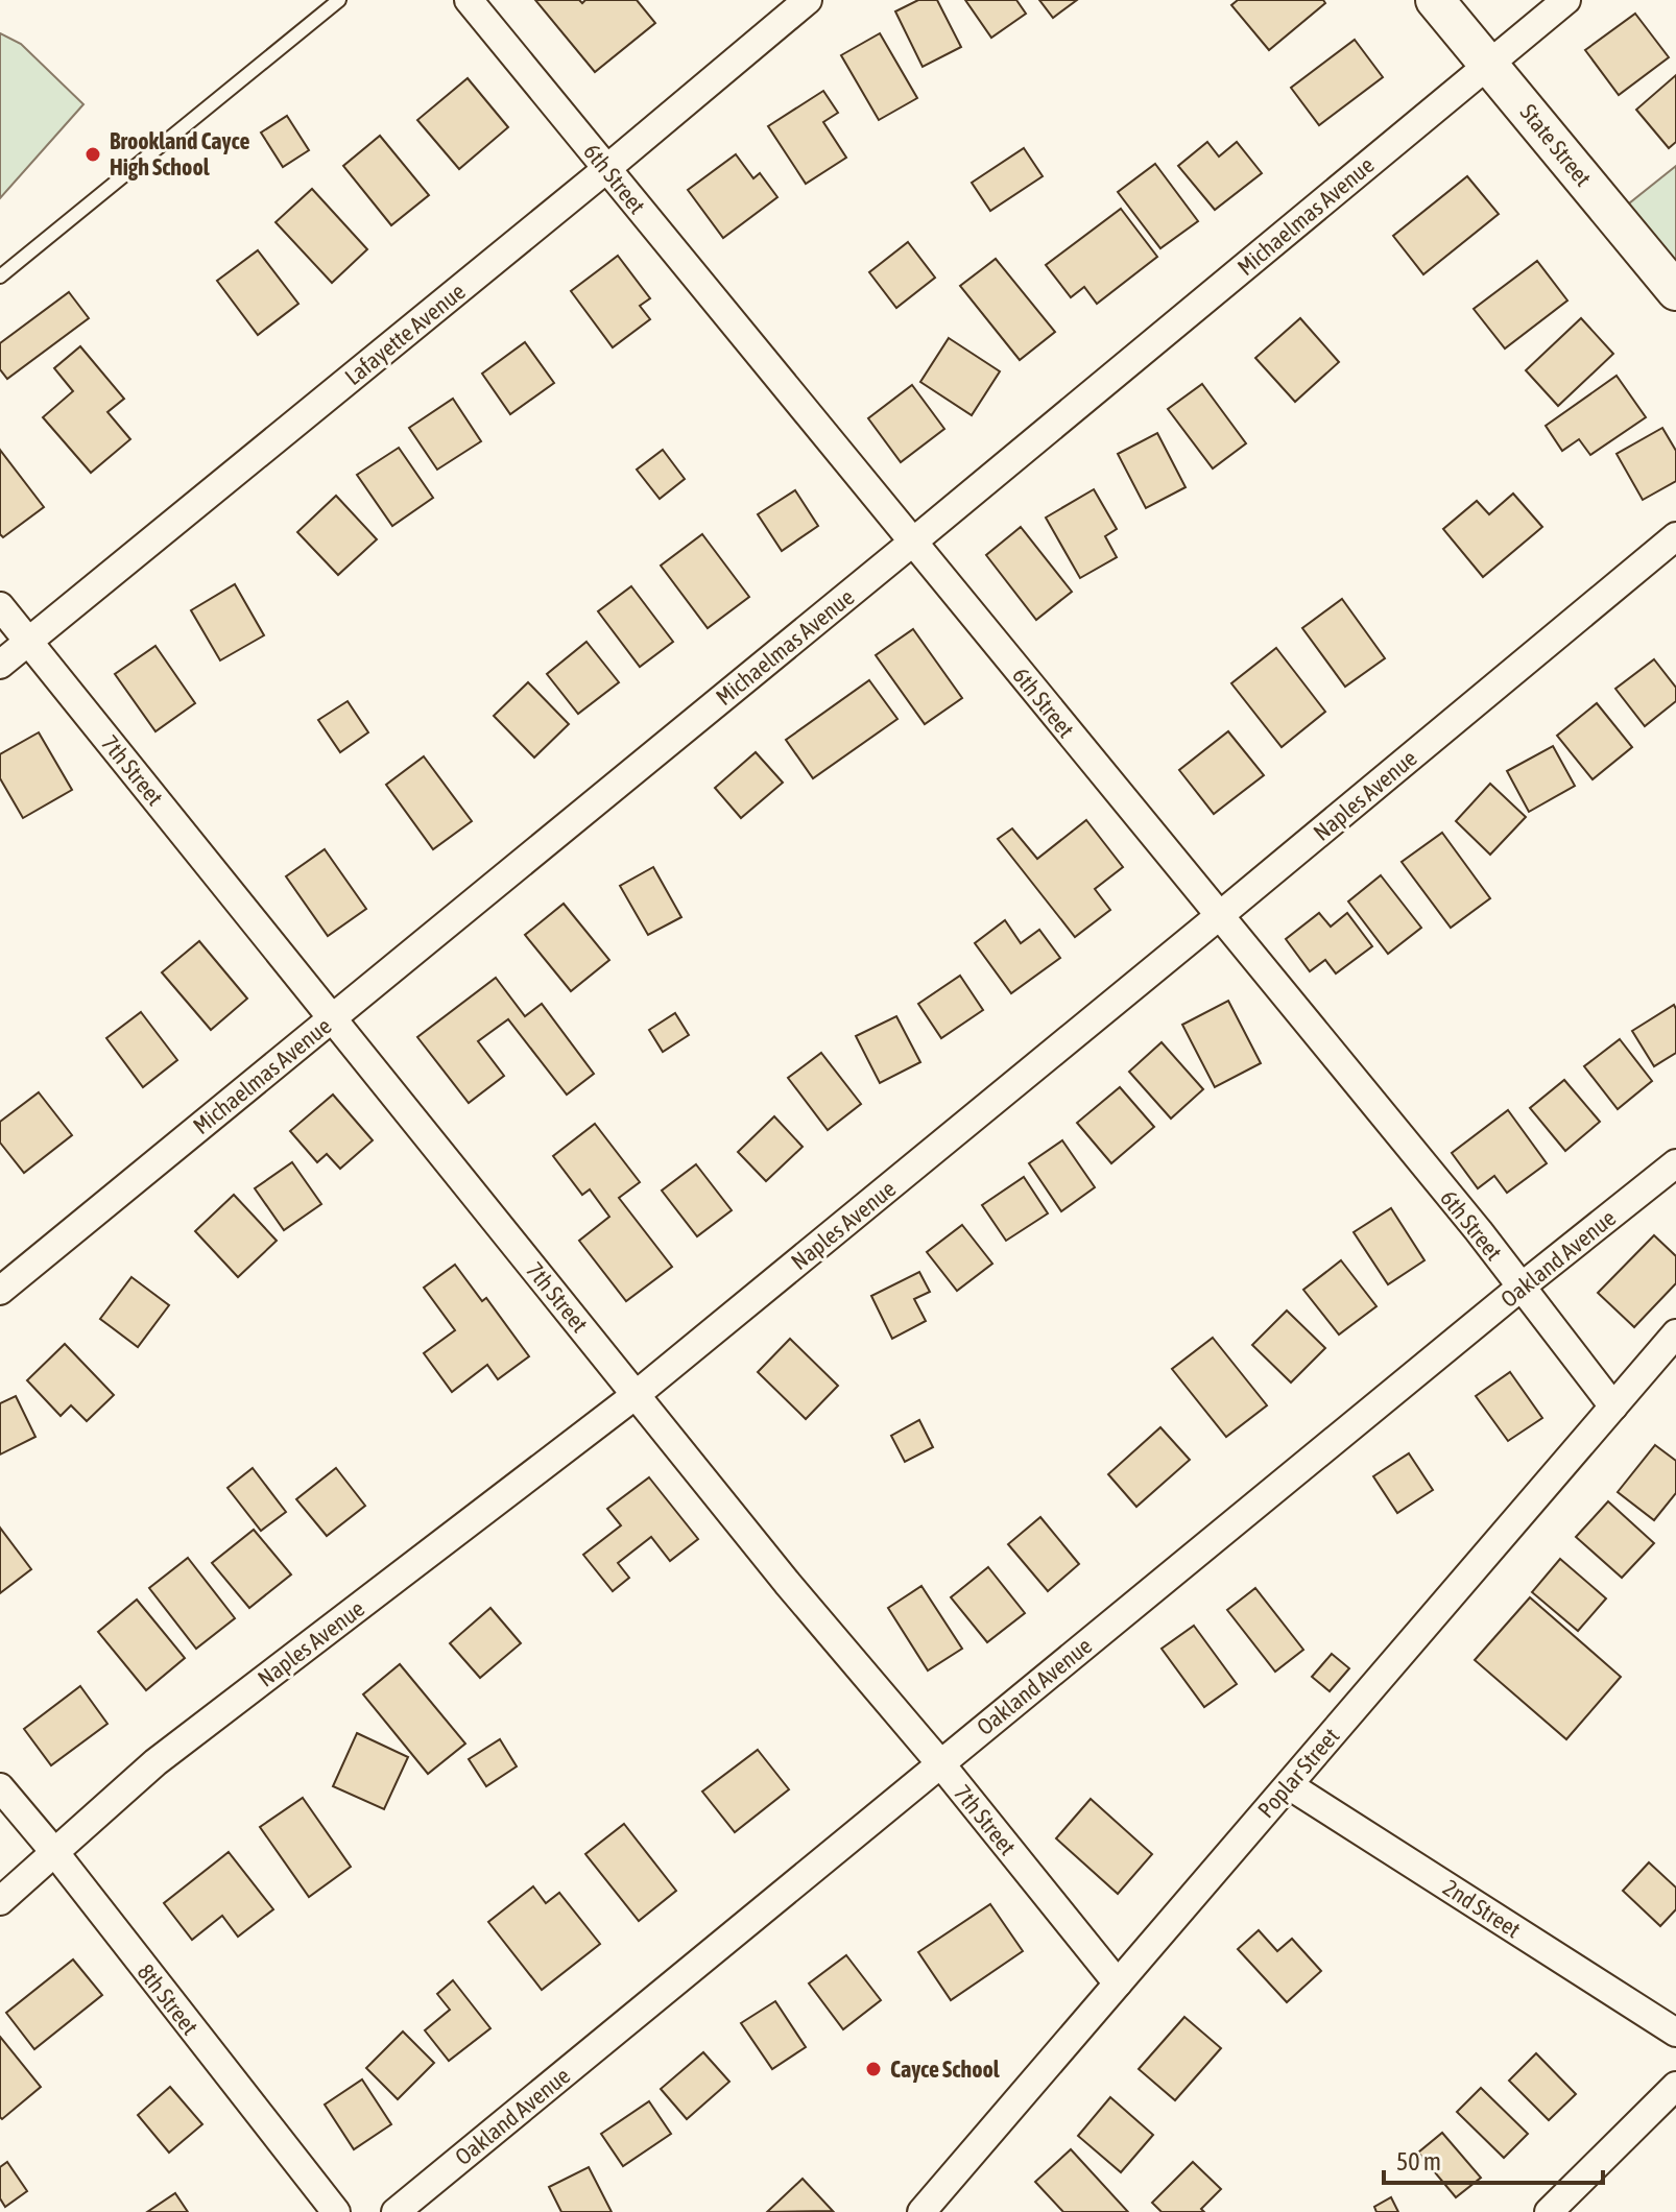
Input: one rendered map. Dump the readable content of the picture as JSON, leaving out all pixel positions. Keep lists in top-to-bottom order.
{
  "streets": {
    "main road": ["State Street"],
    "street": [
      "6th Street",
      "Michaelmas Avenue",
      "Lafayette Avenue",
      "7th Street",
      "Naples Avenue",
      "Oakland Avenue",
      "Poplar Street",
      "2nd Street",
      "8th Street"
    ]
  },
  "crossings": [
    ["State Street", "Michaelmas Avenue"],
    ["6th Street", "Michaelmas Avenue"],
    ["6th Street", "Lafayette Avenue"],
    ["6th Street", "Naples Avenue"],
    ["6th Street", "Oakland Avenue"],
    ["6th Street", "Poplar Street"],
    ["Michaelmas Avenue", "7th Street"],
    ["Lafayette Avenue", "7th Street"],
    ["7th Street", "Naples Avenue"],
    ["7th Street", "Oakland Avenue"],
    ["7th Street", "Poplar Street"],
    ["Naples Avenue", "8th Street"],
    ["Poplar Street", "2nd Street"]
  ],
  "places": ["Brookland Cayce High School", "Cayce School"],
  "scale_bar": "50 m"
}
